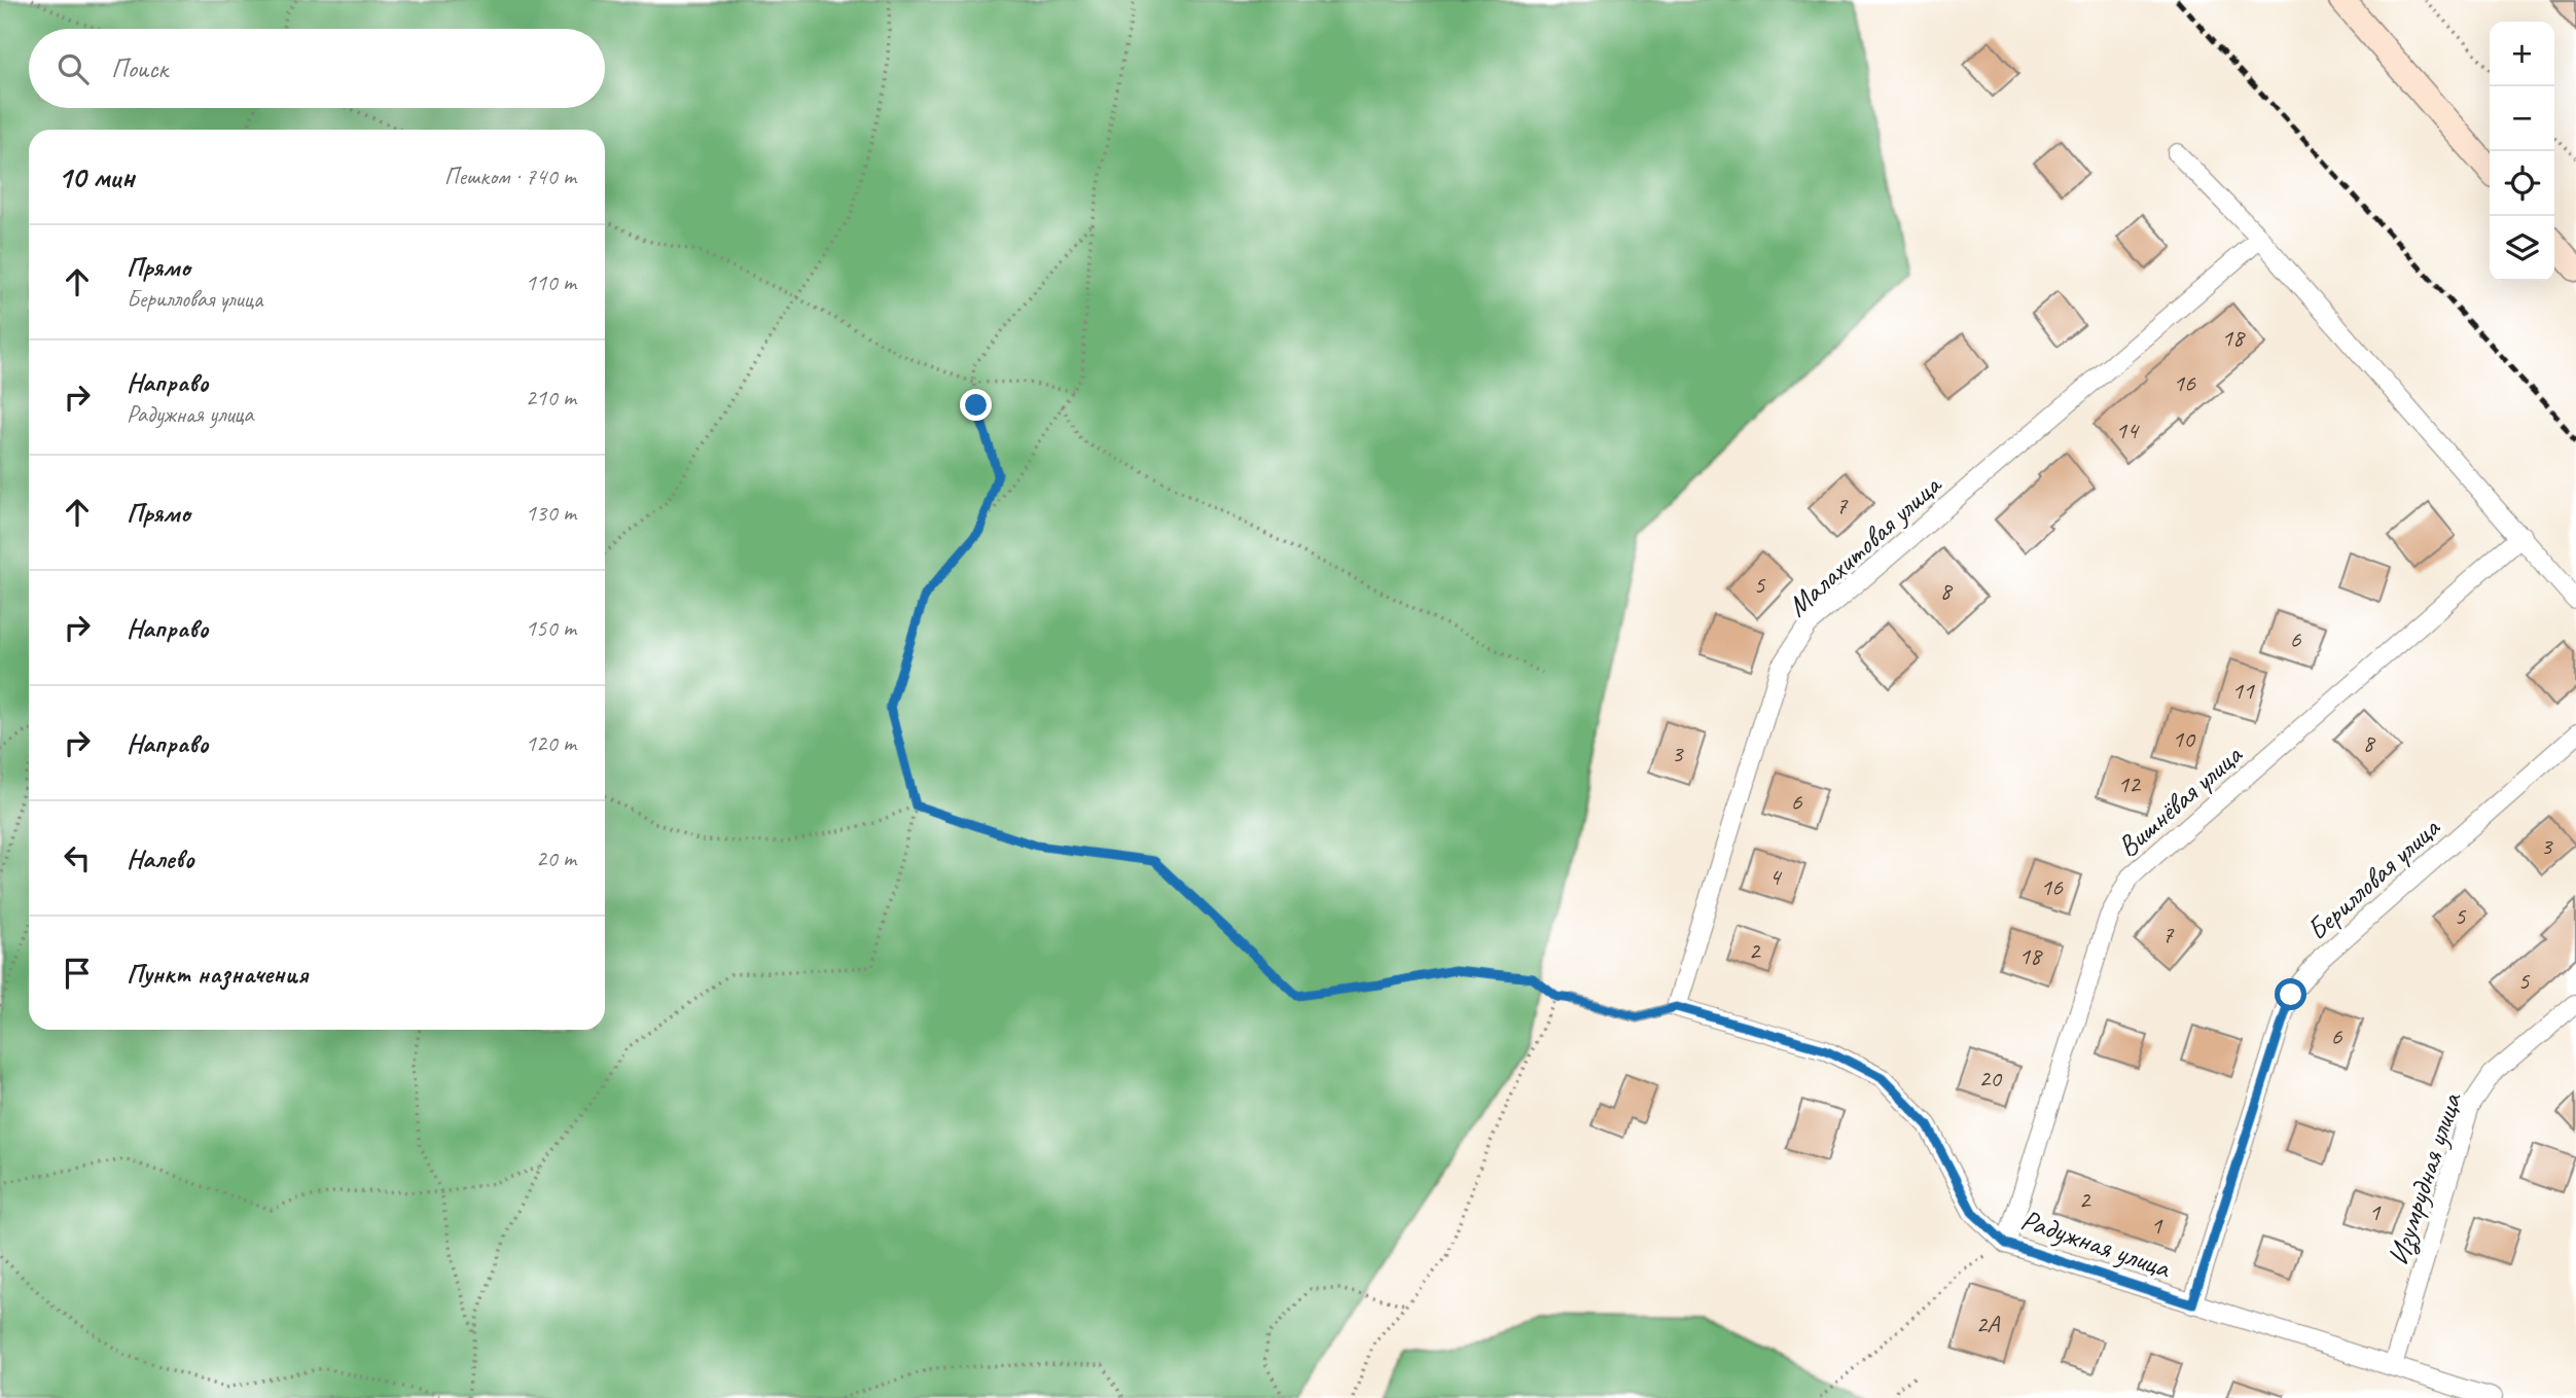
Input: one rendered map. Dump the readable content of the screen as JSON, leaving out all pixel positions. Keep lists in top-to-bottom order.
{
  "streets": {
    "street": [
      "Малахитовая улица",
      "Вишнёвая улица",
      "Берилловая улица",
      "Изумрудная улица",
      "Радужная улица"
    ]
  },
  "crossings": [
    ["Малахитовая улица", "Радужная улица"],
    ["Вишнёвая улица", "Радужная улица"],
    ["Берилловая улица", "Радужная улица"],
    ["Изумрудная улица", "Радужная улица"]
  ],
  "house_numbers": [
    "18",
    "16",
    "14",
    "7",
    "5",
    "8",
    "6",
    "11",
    "10",
    "8",
    "3",
    "12",
    "6",
    "3",
    "4",
    "16",
    "5",
    "7",
    "2",
    "18",
    "5",
    "6",
    "20",
    "2",
    "1",
    "1",
    "2А"
  ],
  "page": {
    "map_buttons": ["+", "−"],
    "search": "Поиск",
    "heading": ["10 мин", "Пешком · 740 m"],
    "list": [
      ["Прямо", "Берилловая улица", "110 m"],
      ["Направо", "Радужная улица", "210 m"],
      ["Прямо", "130 m"],
      ["Направо", "150 m"],
      ["Направо", "120 m"],
      ["Налево", "20 m"],
      "Пункт назначения"
    ]
  }
}
